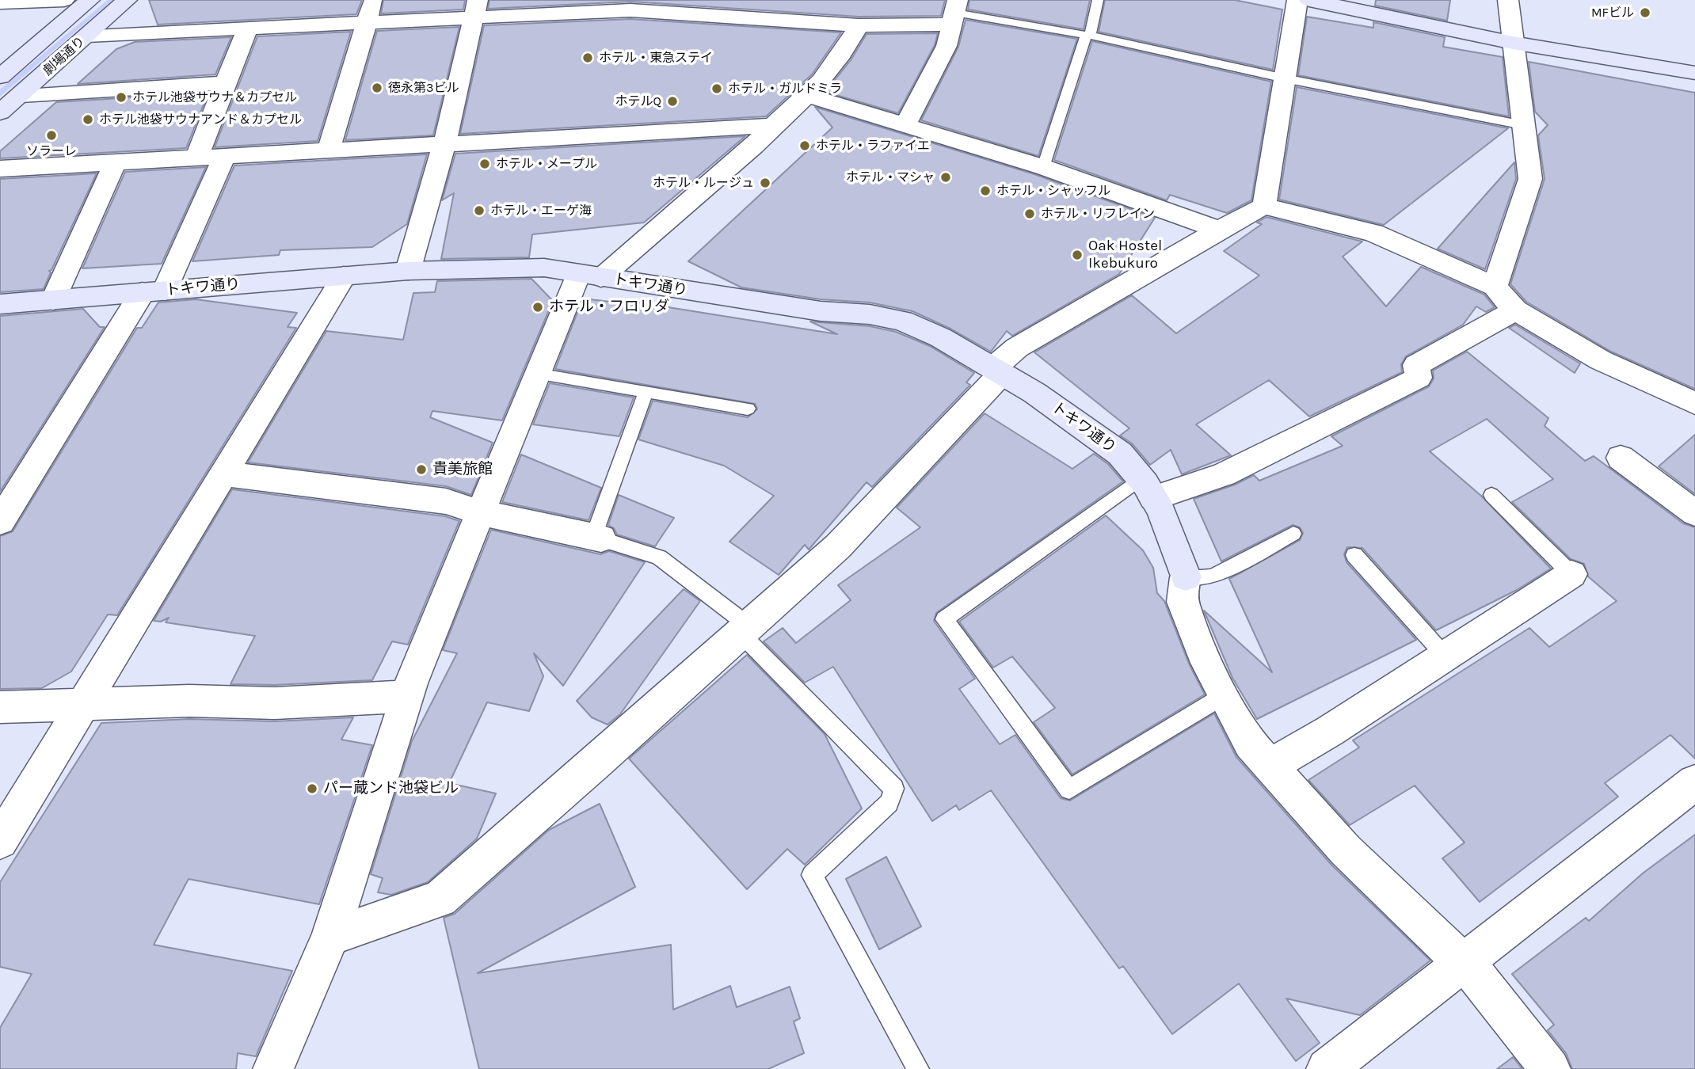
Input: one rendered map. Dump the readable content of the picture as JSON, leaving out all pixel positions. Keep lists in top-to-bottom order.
{
  "streets": {
    "street": ["劇場通り", "トキワ通り"]
  },
  "places": [
    "MFビル",
    "ホテル・東急ステイ",
    "徳永第3ビル",
    "ホテル・ガルドミラ",
    "ホテル池袋サウナ＆カプセル",
    "ホテルQ",
    "ホテル池袋サウナアンド＆カプセル",
    "ソラーレ",
    "ホテル・ラファイエ",
    "ホテル・メープル",
    "ホテル・マシャ",
    "ホテル・ルージュ",
    "ホテル・シャッフル",
    "ホテル・エーゲ海",
    "ホテル・リフレイン",
    "Oak Hostel Ikebukuro",
    "ホテル・フロリダ",
    "貴美旅館",
    "パー蔵ンド池袋ビル"
  ]
}
